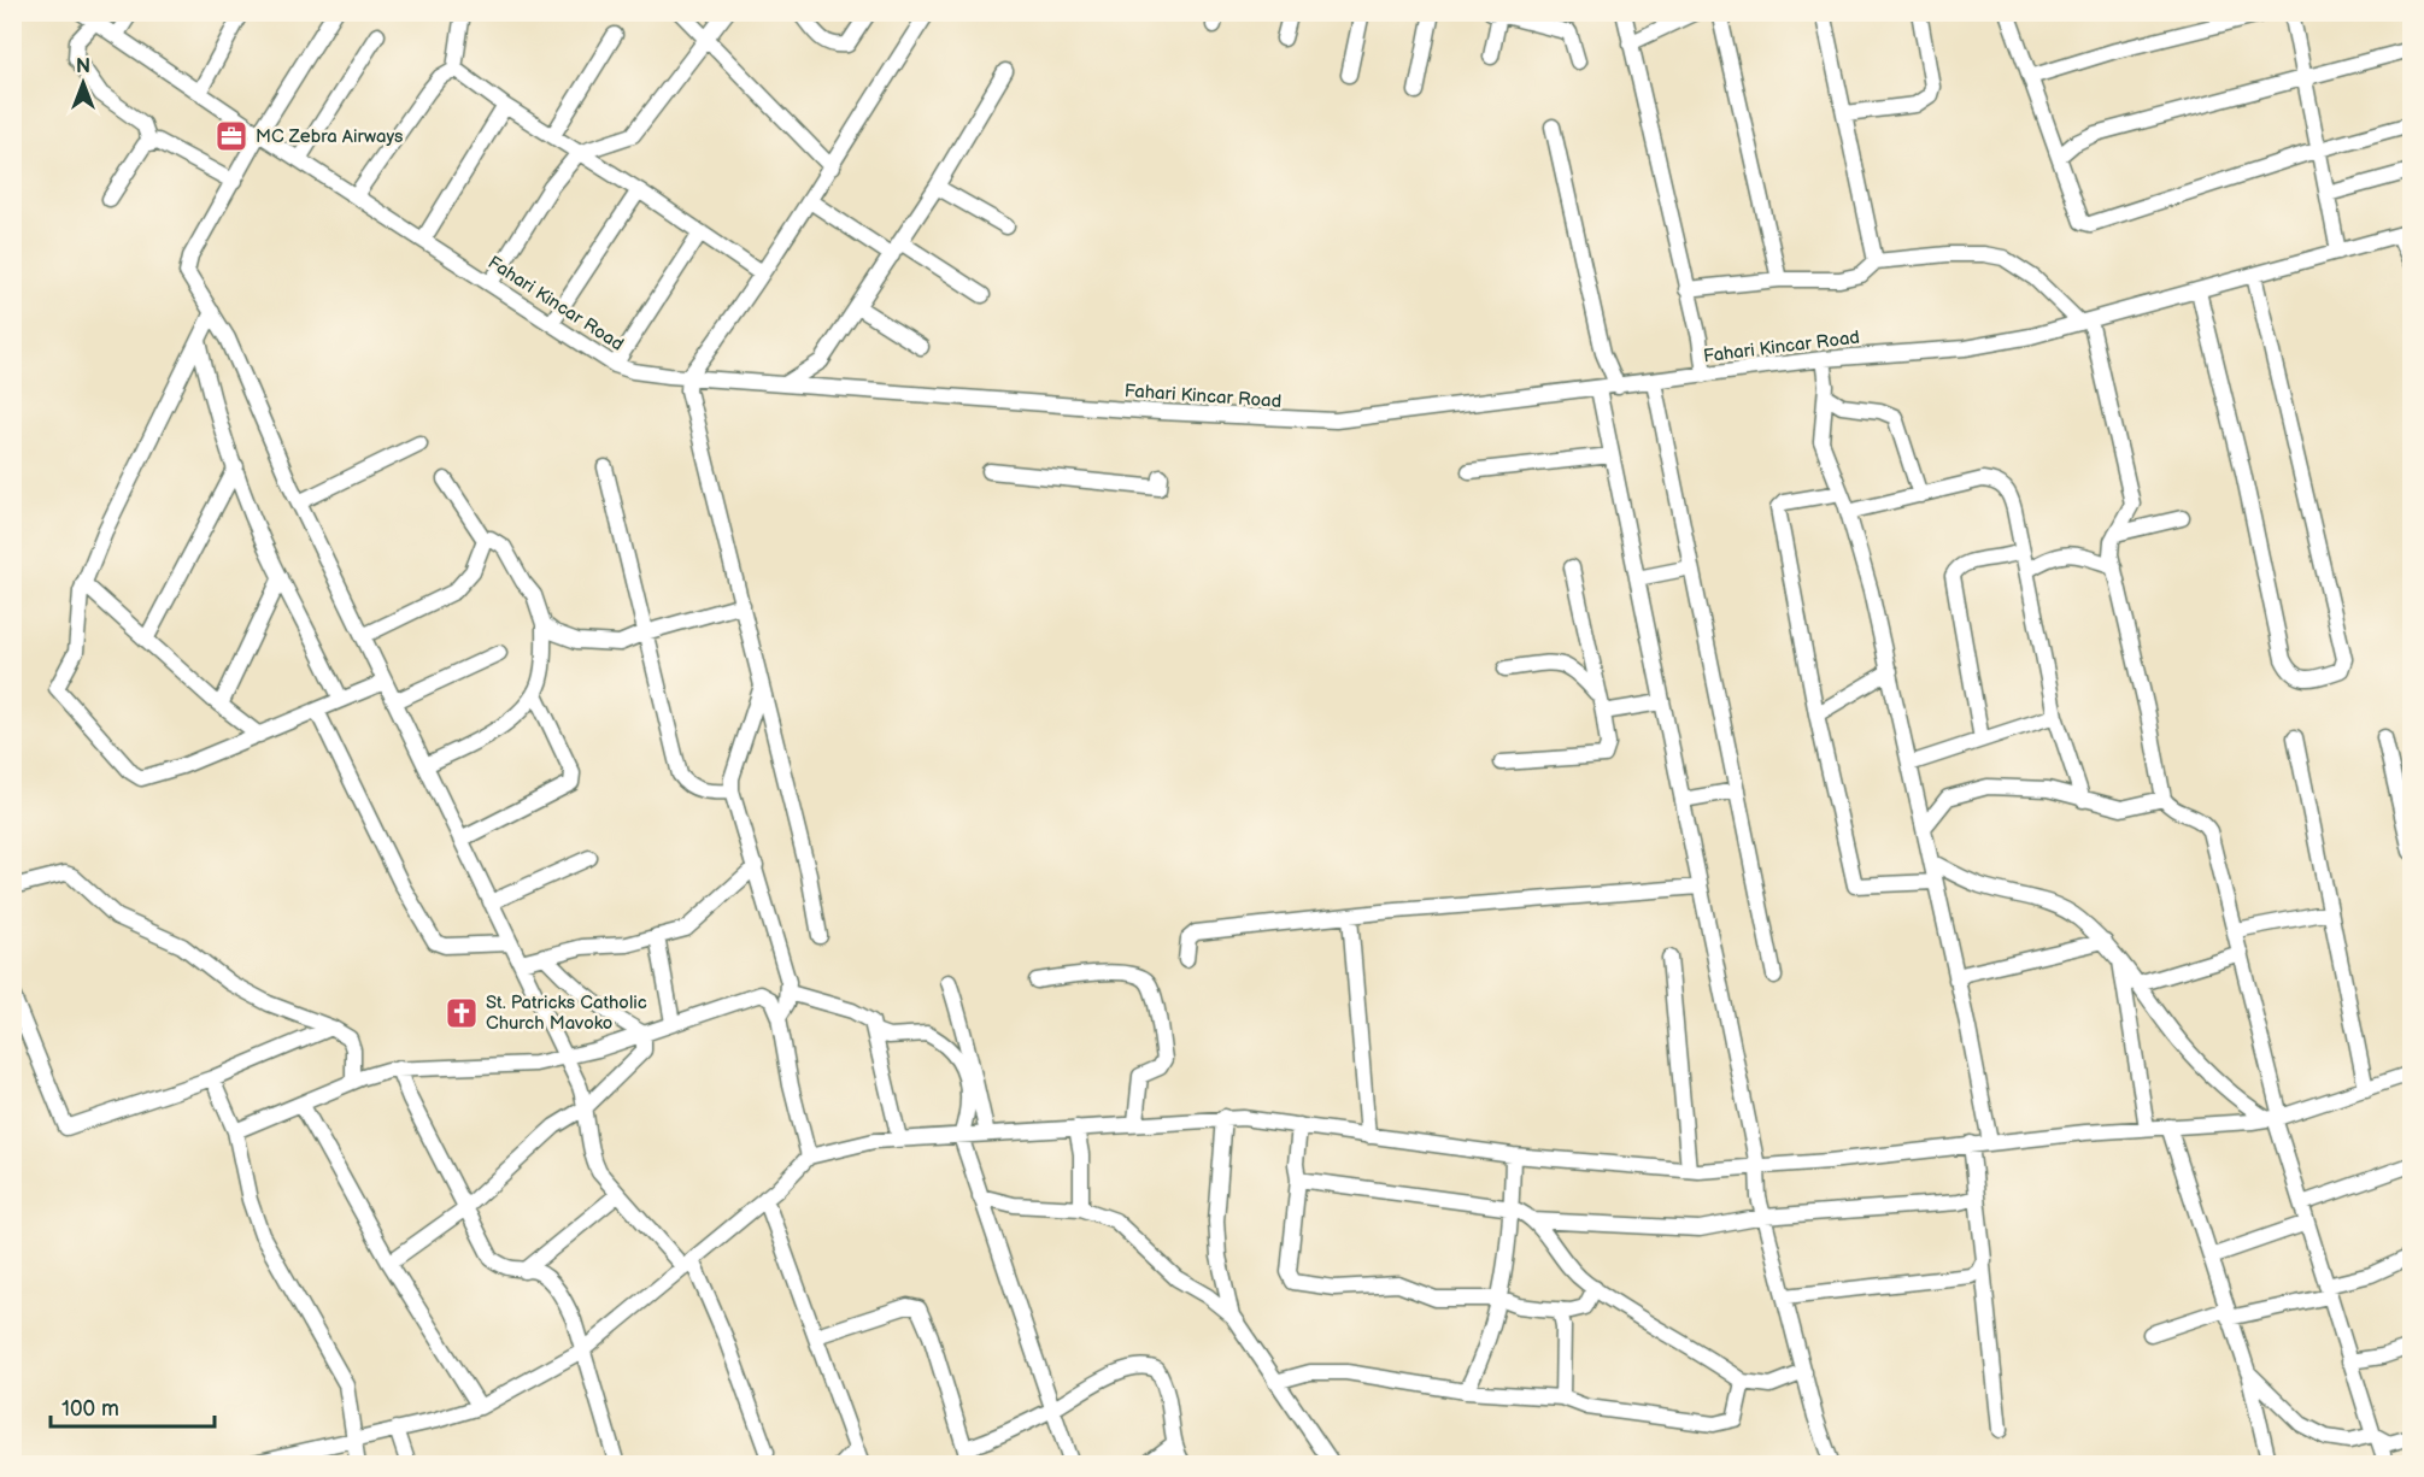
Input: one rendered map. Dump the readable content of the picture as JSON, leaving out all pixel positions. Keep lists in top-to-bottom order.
{
  "streets": {
    "street": ["Fahari Kincar Road"]
  },
  "places": {
    "office": ["MC Zebra Airways"],
    "church": ["St. Patricks Catholic Church Mavoko"]
  },
  "scale_bar": "100 m",
  "north": "top"
}
